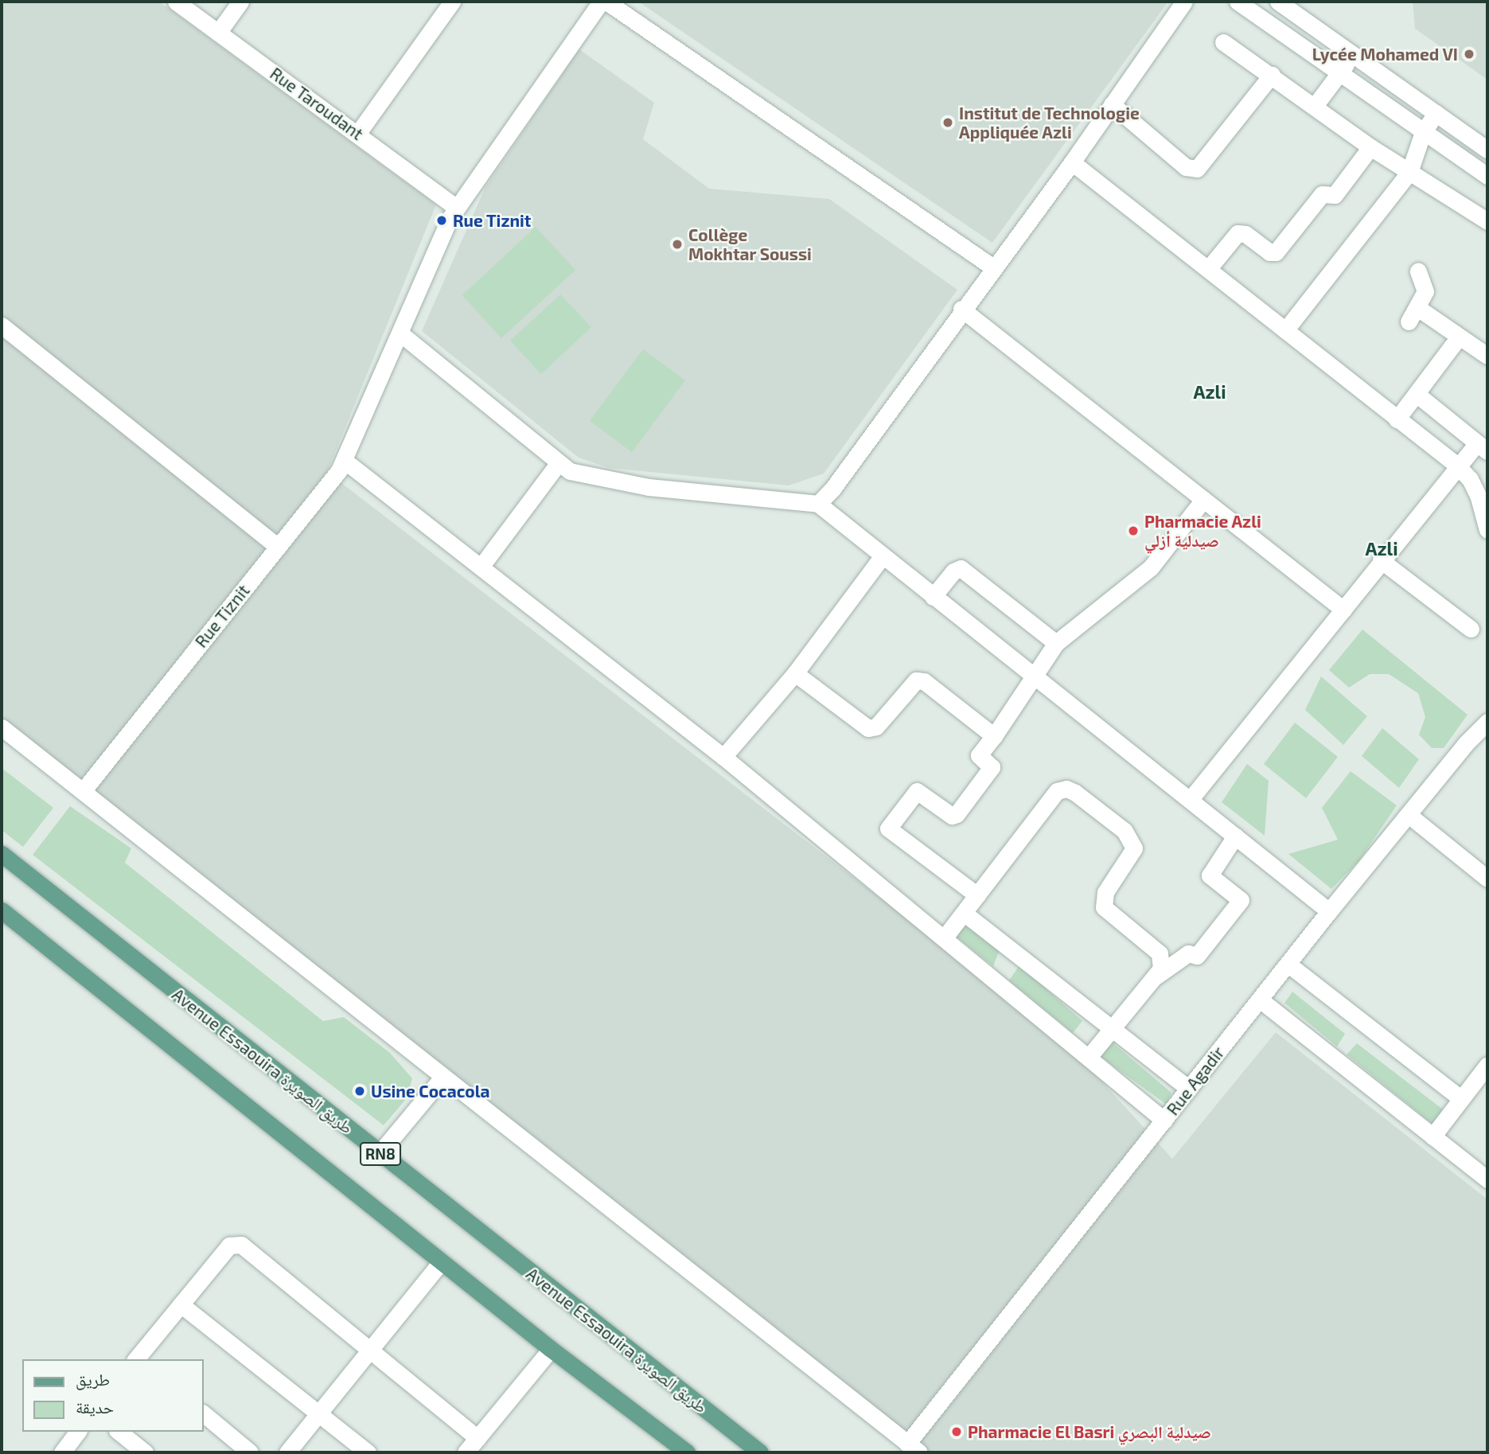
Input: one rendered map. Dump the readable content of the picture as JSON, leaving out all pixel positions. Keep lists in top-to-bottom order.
{
  "streets": {
    "main road": ["Avenue Essaouira طريق الصويرة", "RN8"],
    "street": ["Rue Taroudant", "Rue Tiznit", "Rue Agadir"]
  },
  "crossings": [
    ["Rue Taroudant", "Rue Tiznit"]
  ],
  "districts": ["Azli", "Azli"],
  "places": [
    "Lycée Mohamed VI",
    "Institut de Technologie Appliquée Azli",
    "Rue Tiznit",
    "Collège Mokhtar Soussi",
    "Pharmacie Azli صيدلية أزلي",
    "Usine Cocacola",
    "Pharmacie El Basri صيدلية البصري"
  ],
  "legend": ["طريق", "حديقة"]
}
